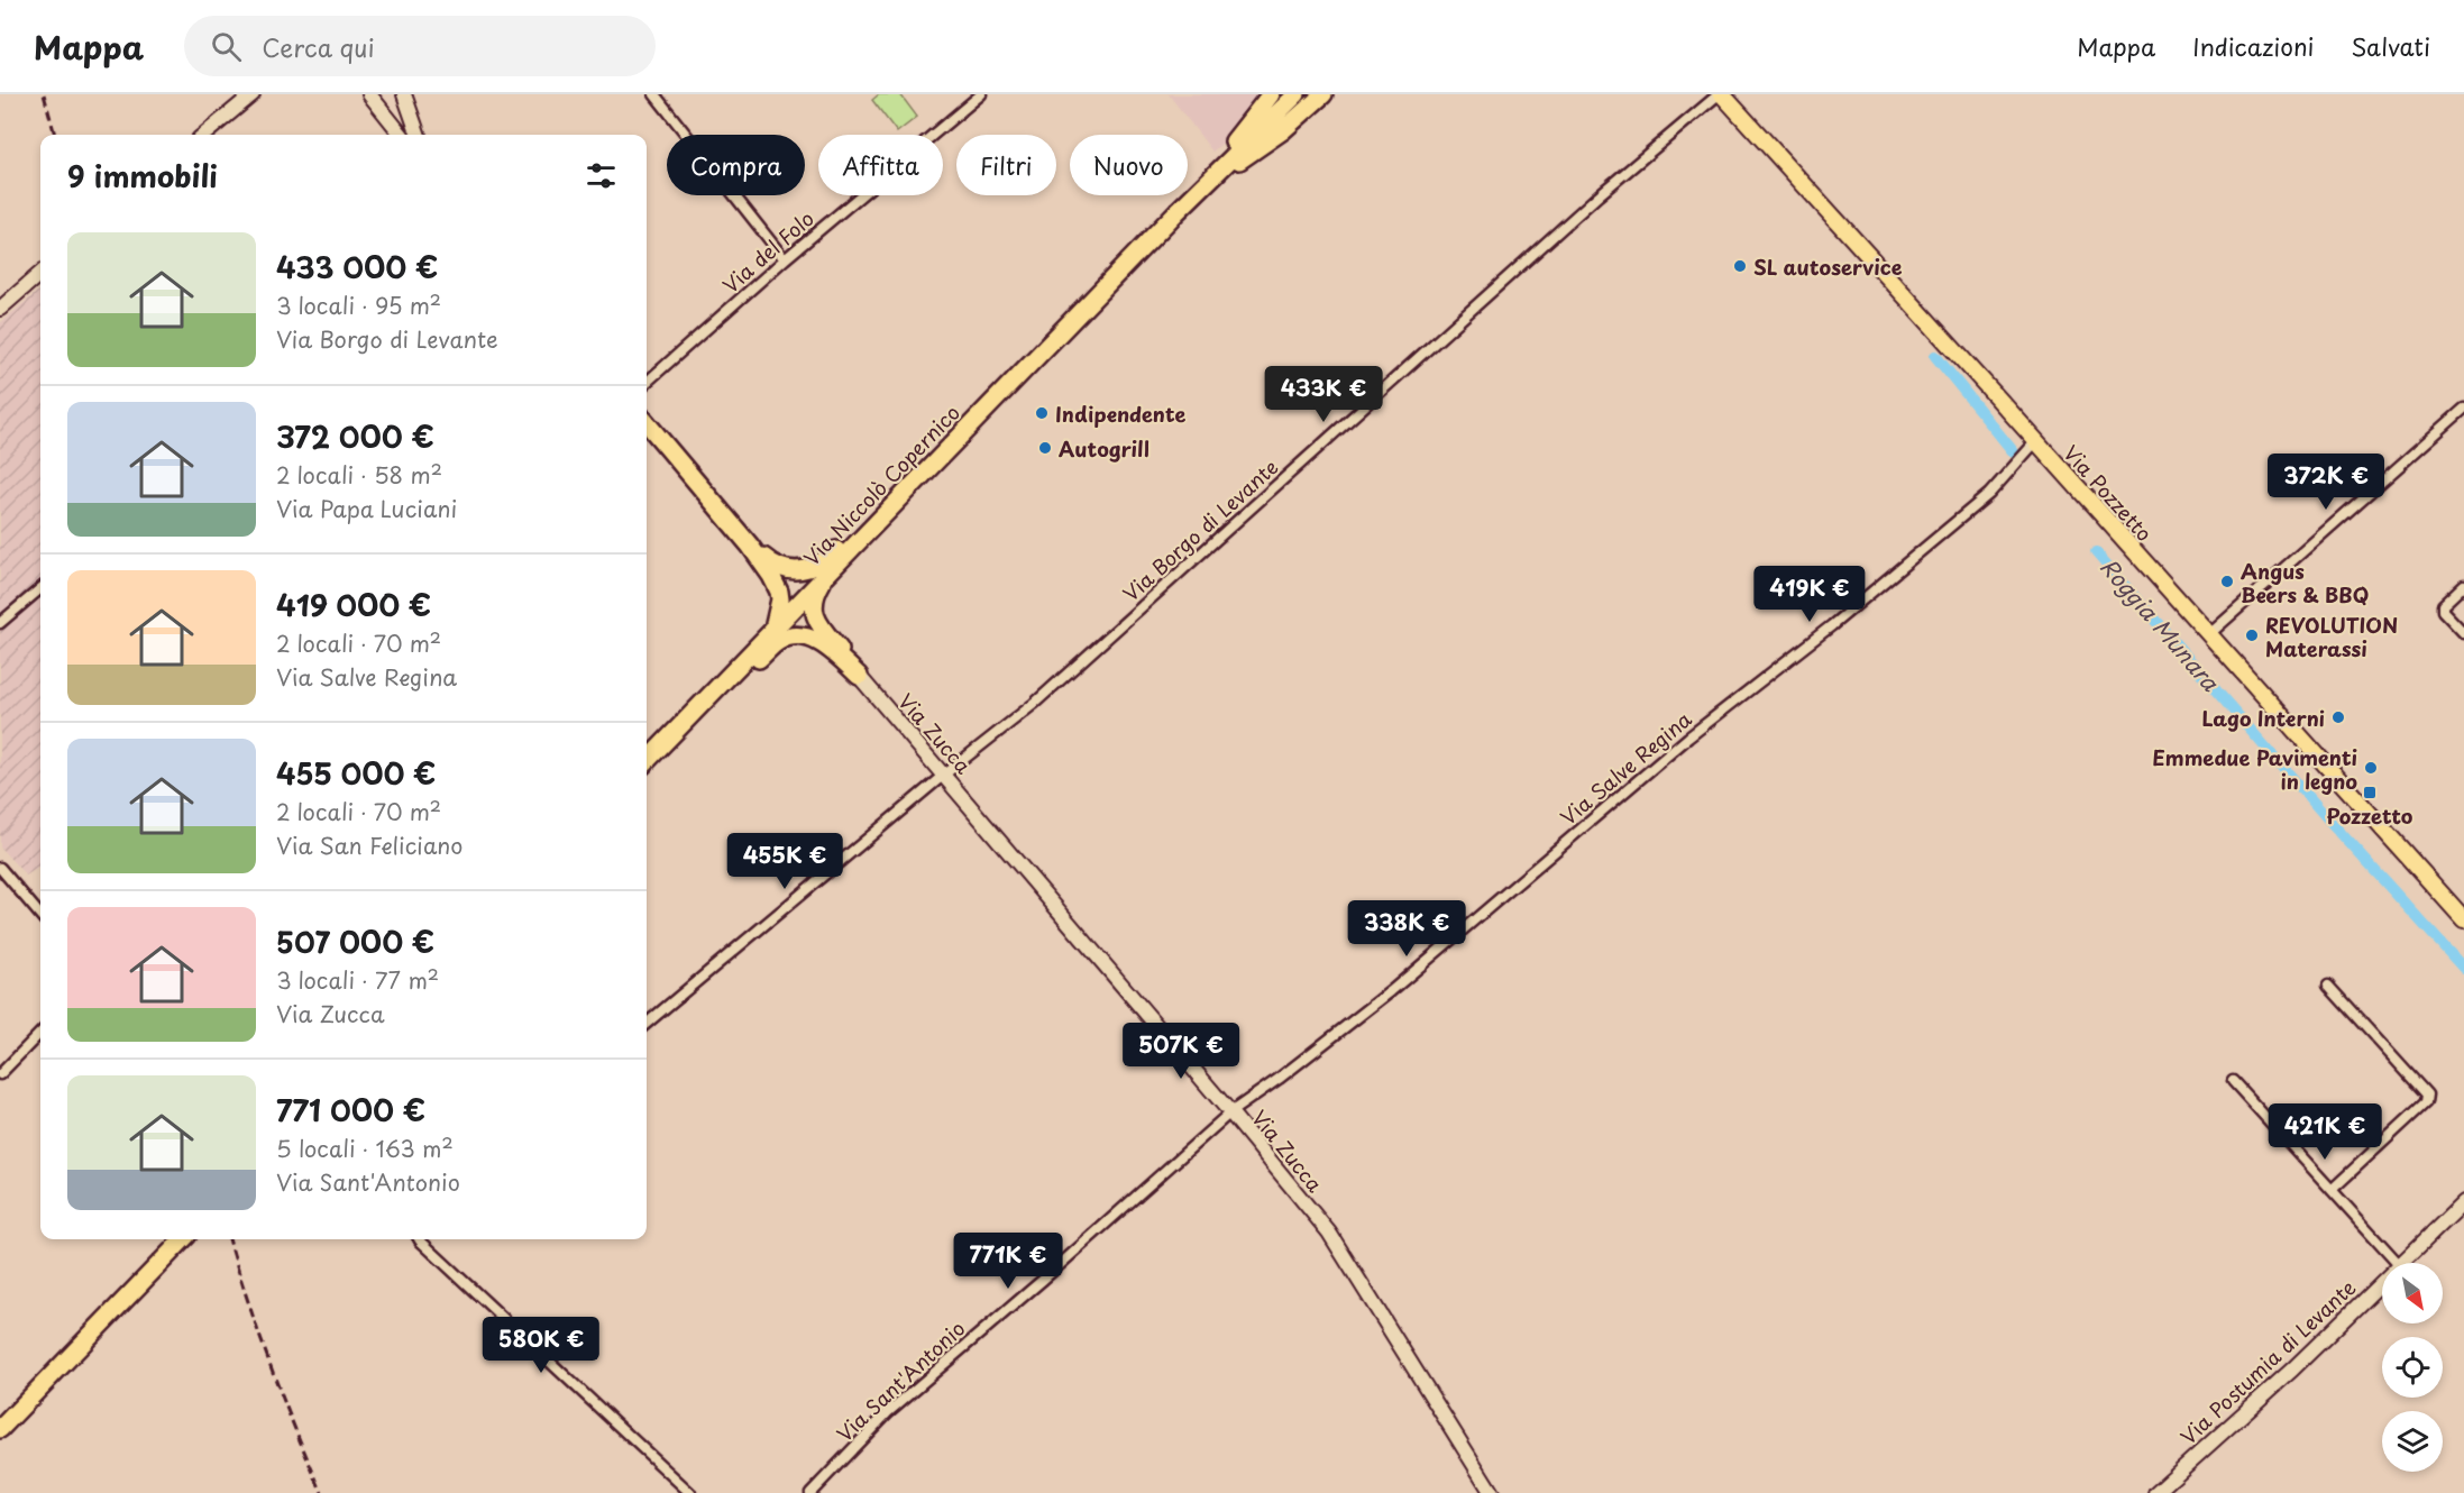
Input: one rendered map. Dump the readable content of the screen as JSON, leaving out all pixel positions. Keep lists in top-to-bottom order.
{
  "streets": {
    "highway": ["Via Niccolò Copernico"],
    "main road": ["Via Pozzetto"],
    "street": [
      "Via del Folo",
      "Via Borgo di Levante",
      "Via Zucca",
      "Via Salve Regina",
      "Via Postumia di Levante",
      "Via Sant'Antonio"
    ]
  },
  "crossings": [
    ["Via Pozzetto", "Via Borgo di Levante"],
    ["Via Pozzetto", "Via Salve Regina"],
    ["Via Borgo di Levante", "Via Zucca"],
    ["Via Zucca", "Via Salve Regina"],
    ["Via Zucca", "Via Sant'Antonio"],
    ["Via Salve Regina", "Via Sant'Antonio"]
  ],
  "water": ["Roggia Munara"],
  "places": {
    "other": [
      "SL autoservice",
      "Indipendente",
      "Autogrill",
      "Angus Beers & BBQ",
      "REVOLUTION Materassi",
      "Lago Interni",
      "Emmedue Pavimenti in legno"
    ],
    "transit": ["Pozzetto"]
  },
  "north": "bottom right",
  "page": {
    "header": "Mappa",
    "search": "Cerca qui",
    "nav": ["Mappa", "Indicazioni", "Salvati"],
    "chip": [
      "Compra",
      "Affitta",
      "Filtri",
      "Nuovo"
    ],
    "heading": "9 immobili",
    "list": [
      {
        "name": "433 000 €",
        "note": "3 locali · 95 m² · Via Borgo di Levante"
      },
      {
        "name": "372 000 €",
        "note": "2 locali · 58 m² · Via Papa Luciani"
      },
      {
        "name": "419 000 €",
        "note": "2 locali · 70 m² · Via Salve Regina"
      },
      {
        "name": "455 000 €",
        "note": "2 locali · 70 m² · Via San Feliciano"
      },
      {
        "name": "507 000 €",
        "note": "3 locali · 77 m² · Via Zucca"
      },
      {
        "name": "771 000 €",
        "note": "5 locali · 163 m² · Via Sant'Antonio"
      }
    ],
    "price": [
      "433K €",
      "372K €",
      "419K €",
      "455K €",
      "338K €",
      "507K €",
      "421K €",
      "771K €",
      "580K €"
    ]
  }
}
